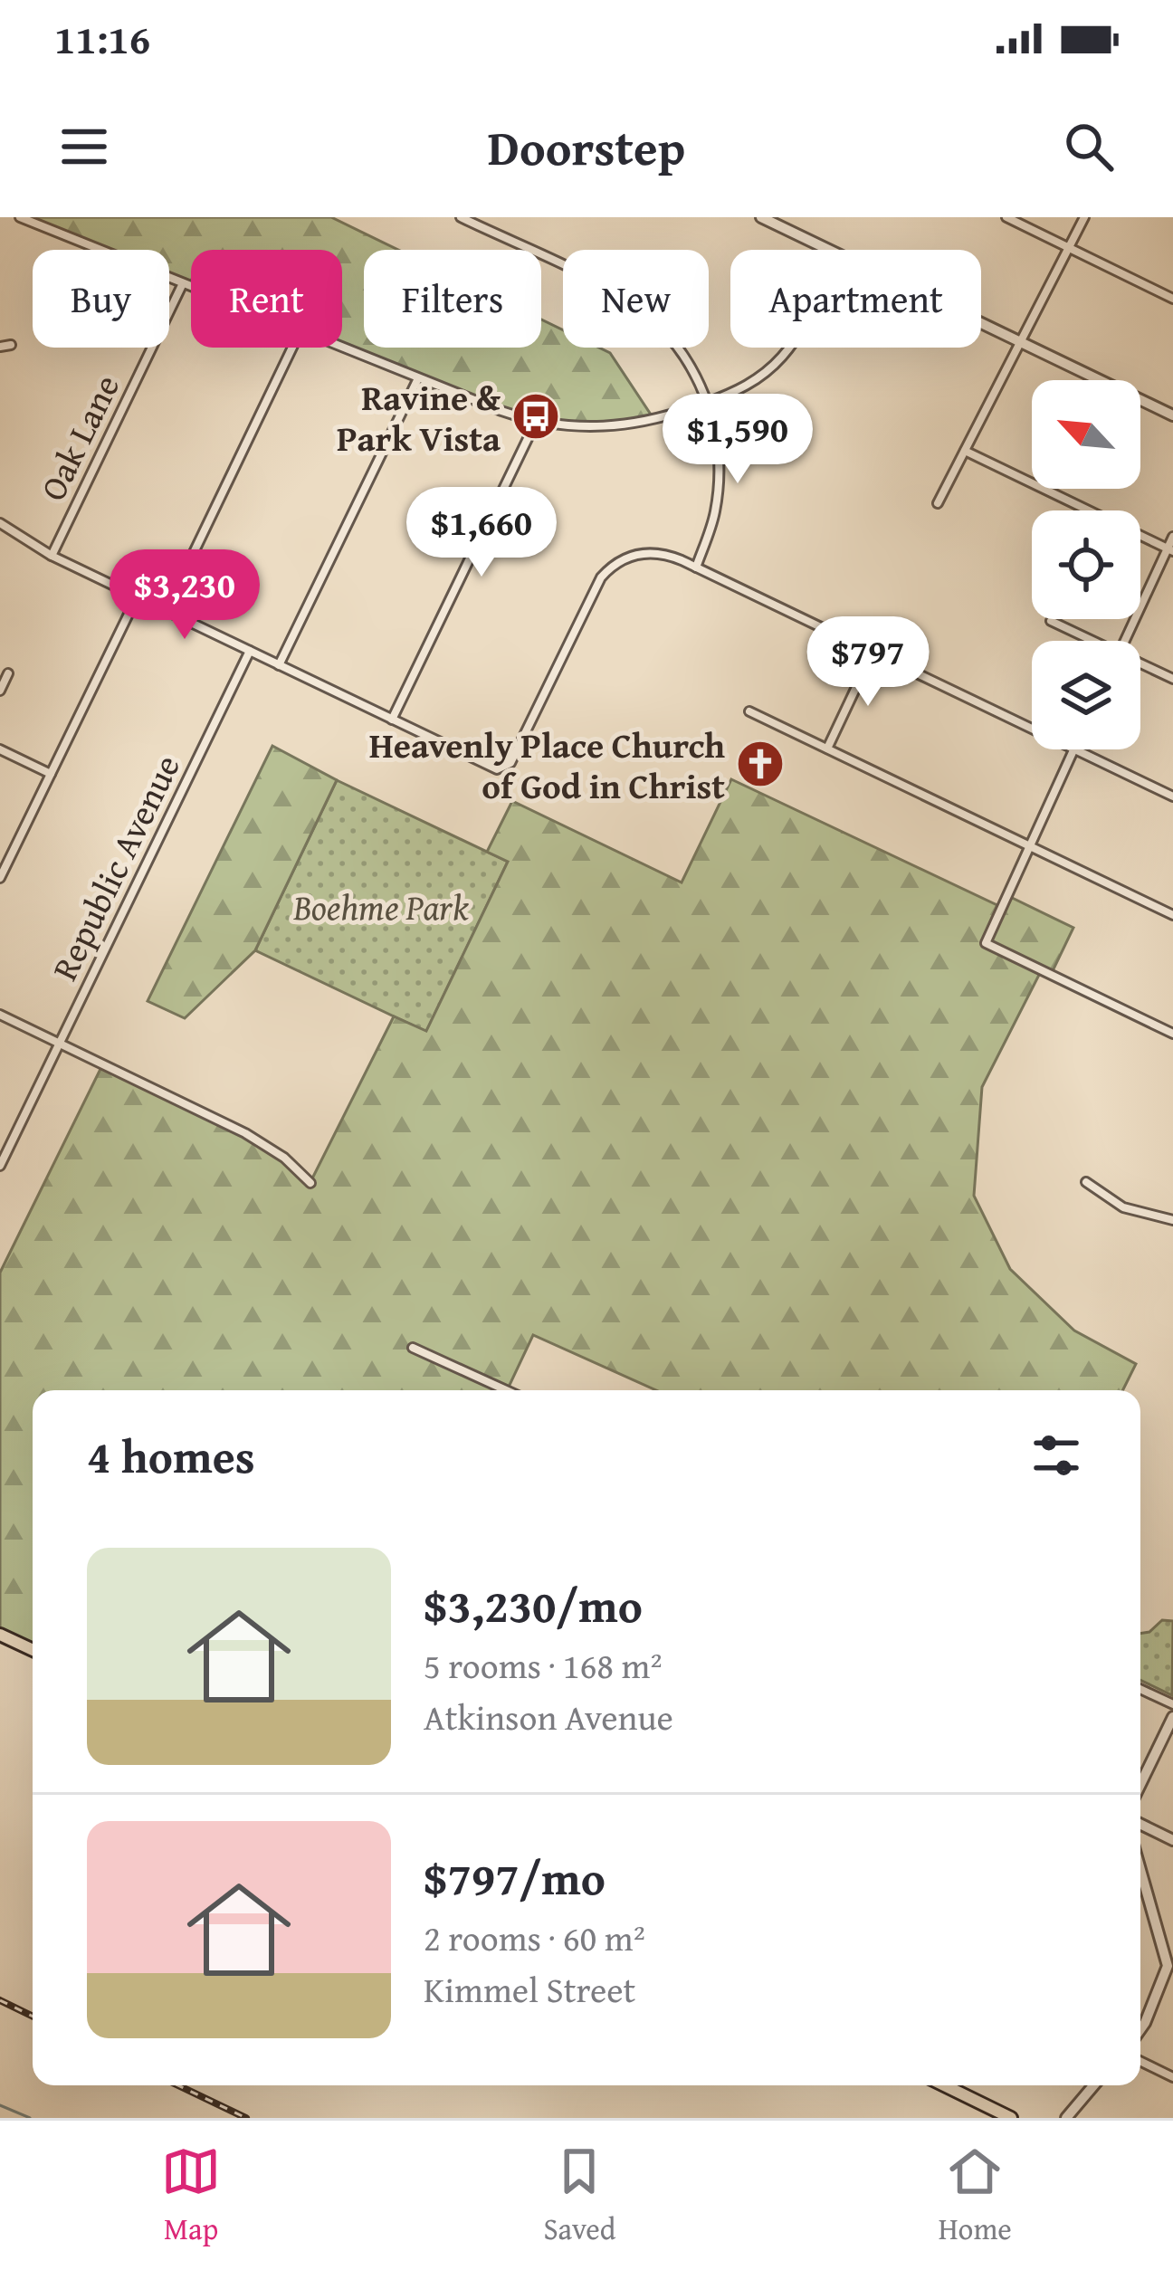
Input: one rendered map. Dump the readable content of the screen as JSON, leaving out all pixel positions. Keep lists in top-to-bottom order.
{
  "streets": {
    "street": ["Oak Lane", "Republic Avenue"]
  },
  "parks": ["Boehme Park"],
  "places": {
    "bus stop": ["Ravine & Park Vista"],
    "church": ["Heavenly Place Church of God in Christ"]
  },
  "north": "top left",
  "page": {
    "status": "11:16",
    "header": "Doorstep",
    "chip": [
      "Buy",
      "Rent",
      "Filters",
      "New",
      "Apartment"
    ],
    "price": [
      "$1,590",
      "$1,660",
      "$3,230",
      "$797"
    ],
    "heading": "4 homes",
    "list": [
      {
        "name": "$3,230/mo",
        "note": "5 rooms · 168 m² · Atkinson Avenue"
      },
      {
        "name": "$797/mo",
        "note": "2 rooms · 60 m² · Kimmel Street"
      }
    ],
    "tabs": ["Map", "Saved", "Home"]
  }
}
